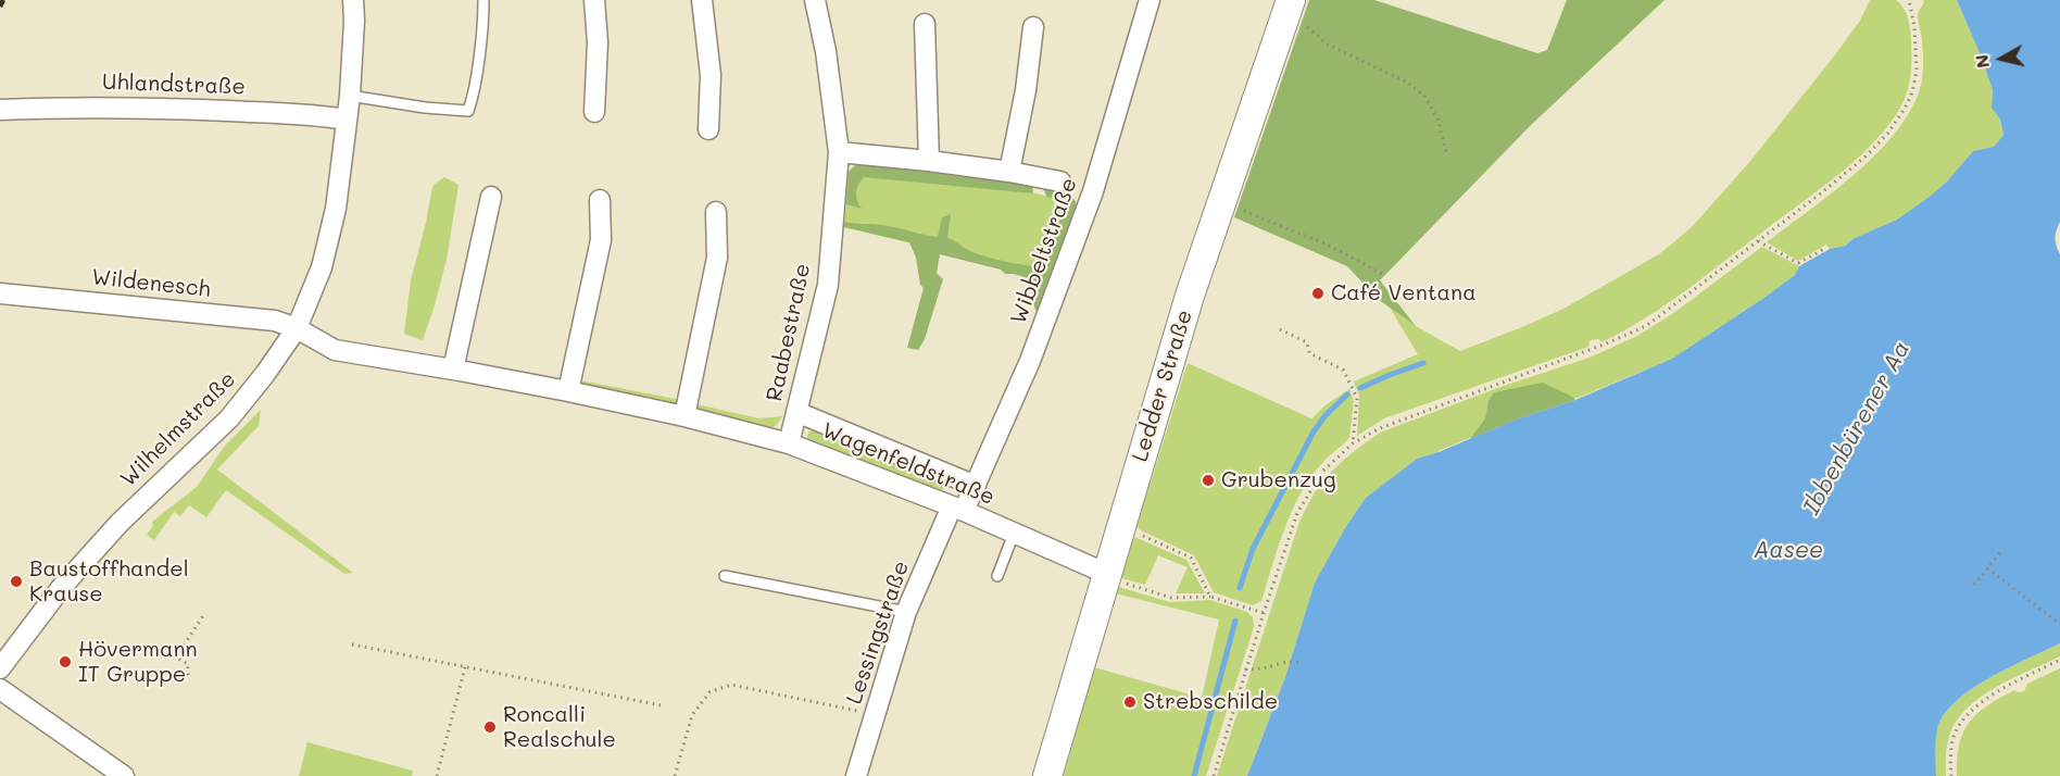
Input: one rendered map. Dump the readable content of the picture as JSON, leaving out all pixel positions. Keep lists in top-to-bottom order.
{
  "streets": {
    "main road": ["Ledder Straße"],
    "street": [
      "Uhlandstraße",
      "Wibbeltstraße",
      "Wildenesch",
      "Raabestraße",
      "Wilhelmstraße",
      "Wagenfeldstraße",
      "Lessingstraße"
    ]
  },
  "crossings": [
    ["Uhlandstraße", "Wilhelmstraße"],
    ["Wibbeltstraße", "Wagenfeldstraße"],
    ["Wibbeltstraße", "Lessingstraße"],
    ["Wildenesch", "Wilhelmstraße"],
    ["Wildenesch", "Wagenfeldstraße"],
    ["Raabestraße", "Wagenfeldstraße"],
    ["Ledder Straße", "Wagenfeldstraße"],
    ["Wilhelmstraße", "Wagenfeldstraße"],
    ["Wagenfeldstraße", "Lessingstraße"]
  ],
  "water": ["Ibbenbürener Aa", "Aasee"],
  "places": [
    "Café Ventana",
    "Grubenzug",
    "Baustoffhandel Krause",
    "Hövermann IT Gruppe",
    "Strebschilde",
    "Roncalli Realschule"
  ],
  "north": "left"
}
